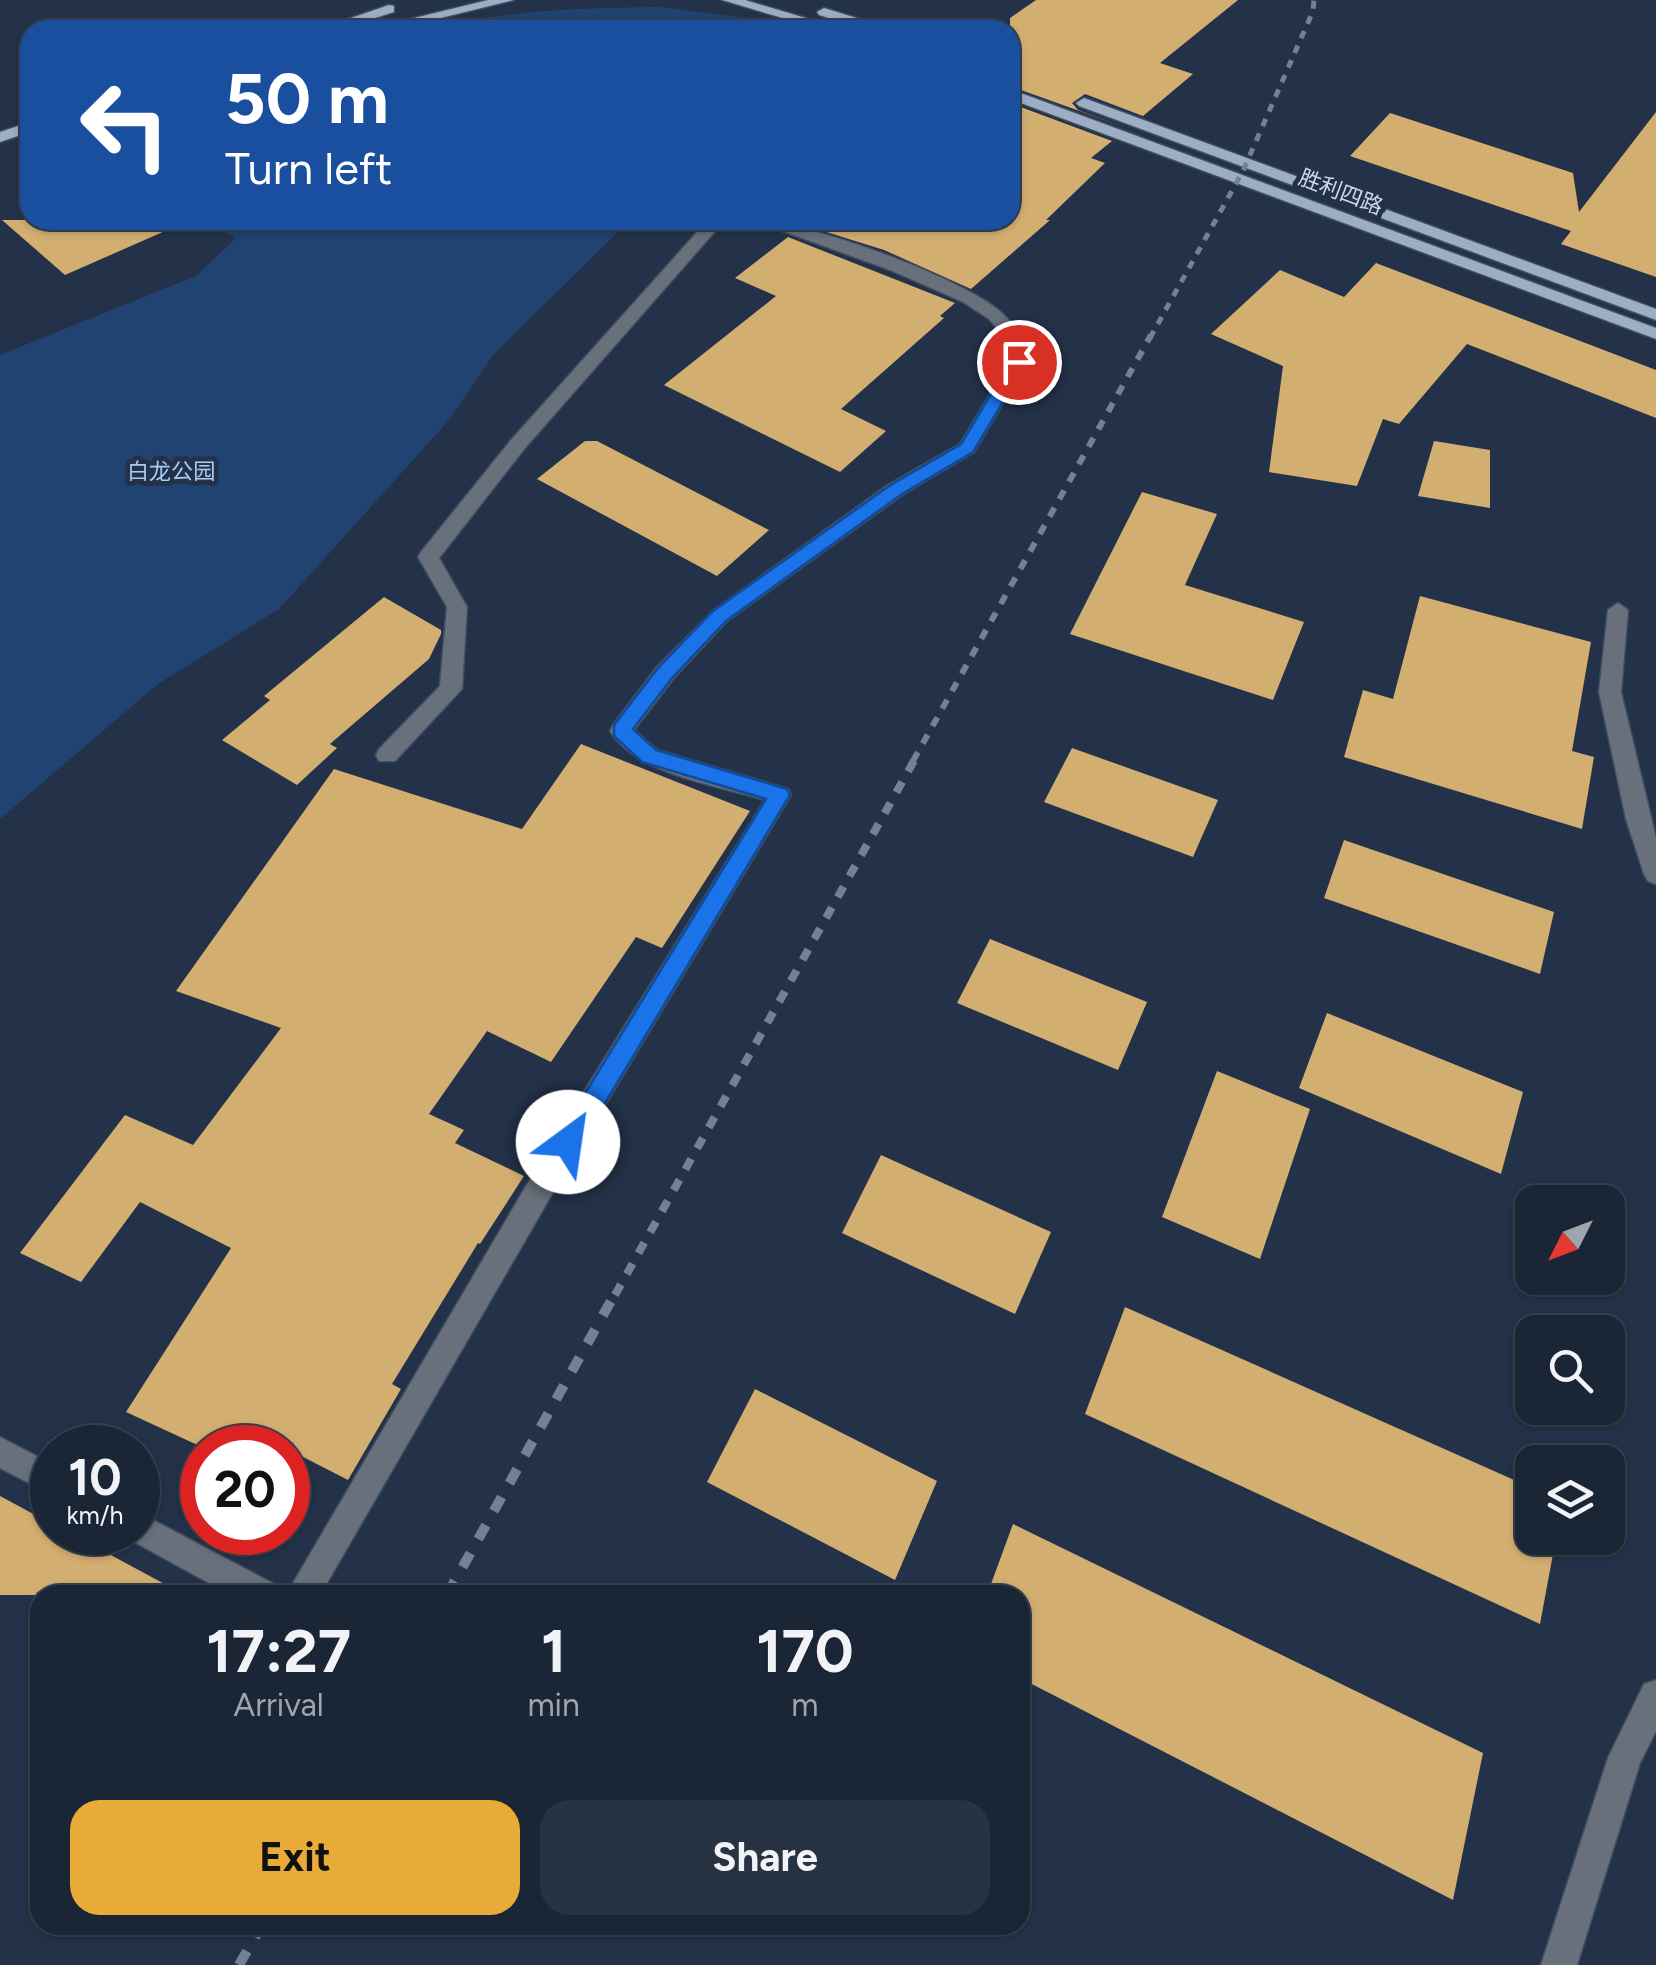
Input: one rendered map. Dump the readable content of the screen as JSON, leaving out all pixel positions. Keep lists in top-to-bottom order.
{
  "streets": {
    "main road": ["胜利四路"]
  },
  "parks": ["白龙公园"],
  "north": "bottom left",
  "page": {
    "turn": ["50 m", "Turn left"],
    "speed": "10 km/h",
    "limit": "20",
    "eta": [
      "17:27",
      "Arrival",
      "1",
      "min",
      "170",
      "m"
    ],
    "buttons": ["Exit", "Share"]
  }
}
